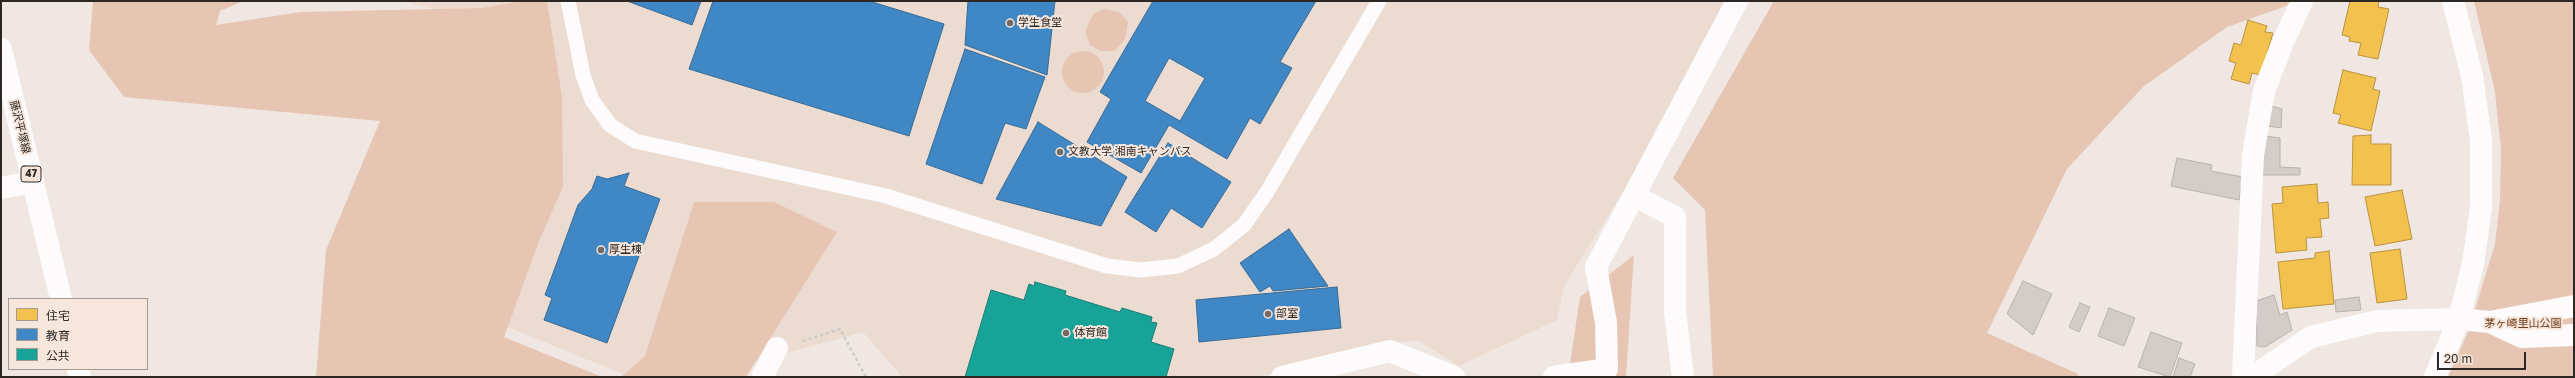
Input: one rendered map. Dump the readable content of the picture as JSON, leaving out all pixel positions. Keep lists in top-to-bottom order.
{
  "streets": {
    "street": ["藤沢平塚線", "47"]
  },
  "parks": ["茅ヶ崎里山公園"],
  "places": [
    "学生食堂",
    "文教大学 湘南キャンパス",
    "厚生棟",
    "部室",
    "体育館"
  ],
  "legend": ["住宅", "教育", "公共"],
  "scale_bar": "20 m"
}
